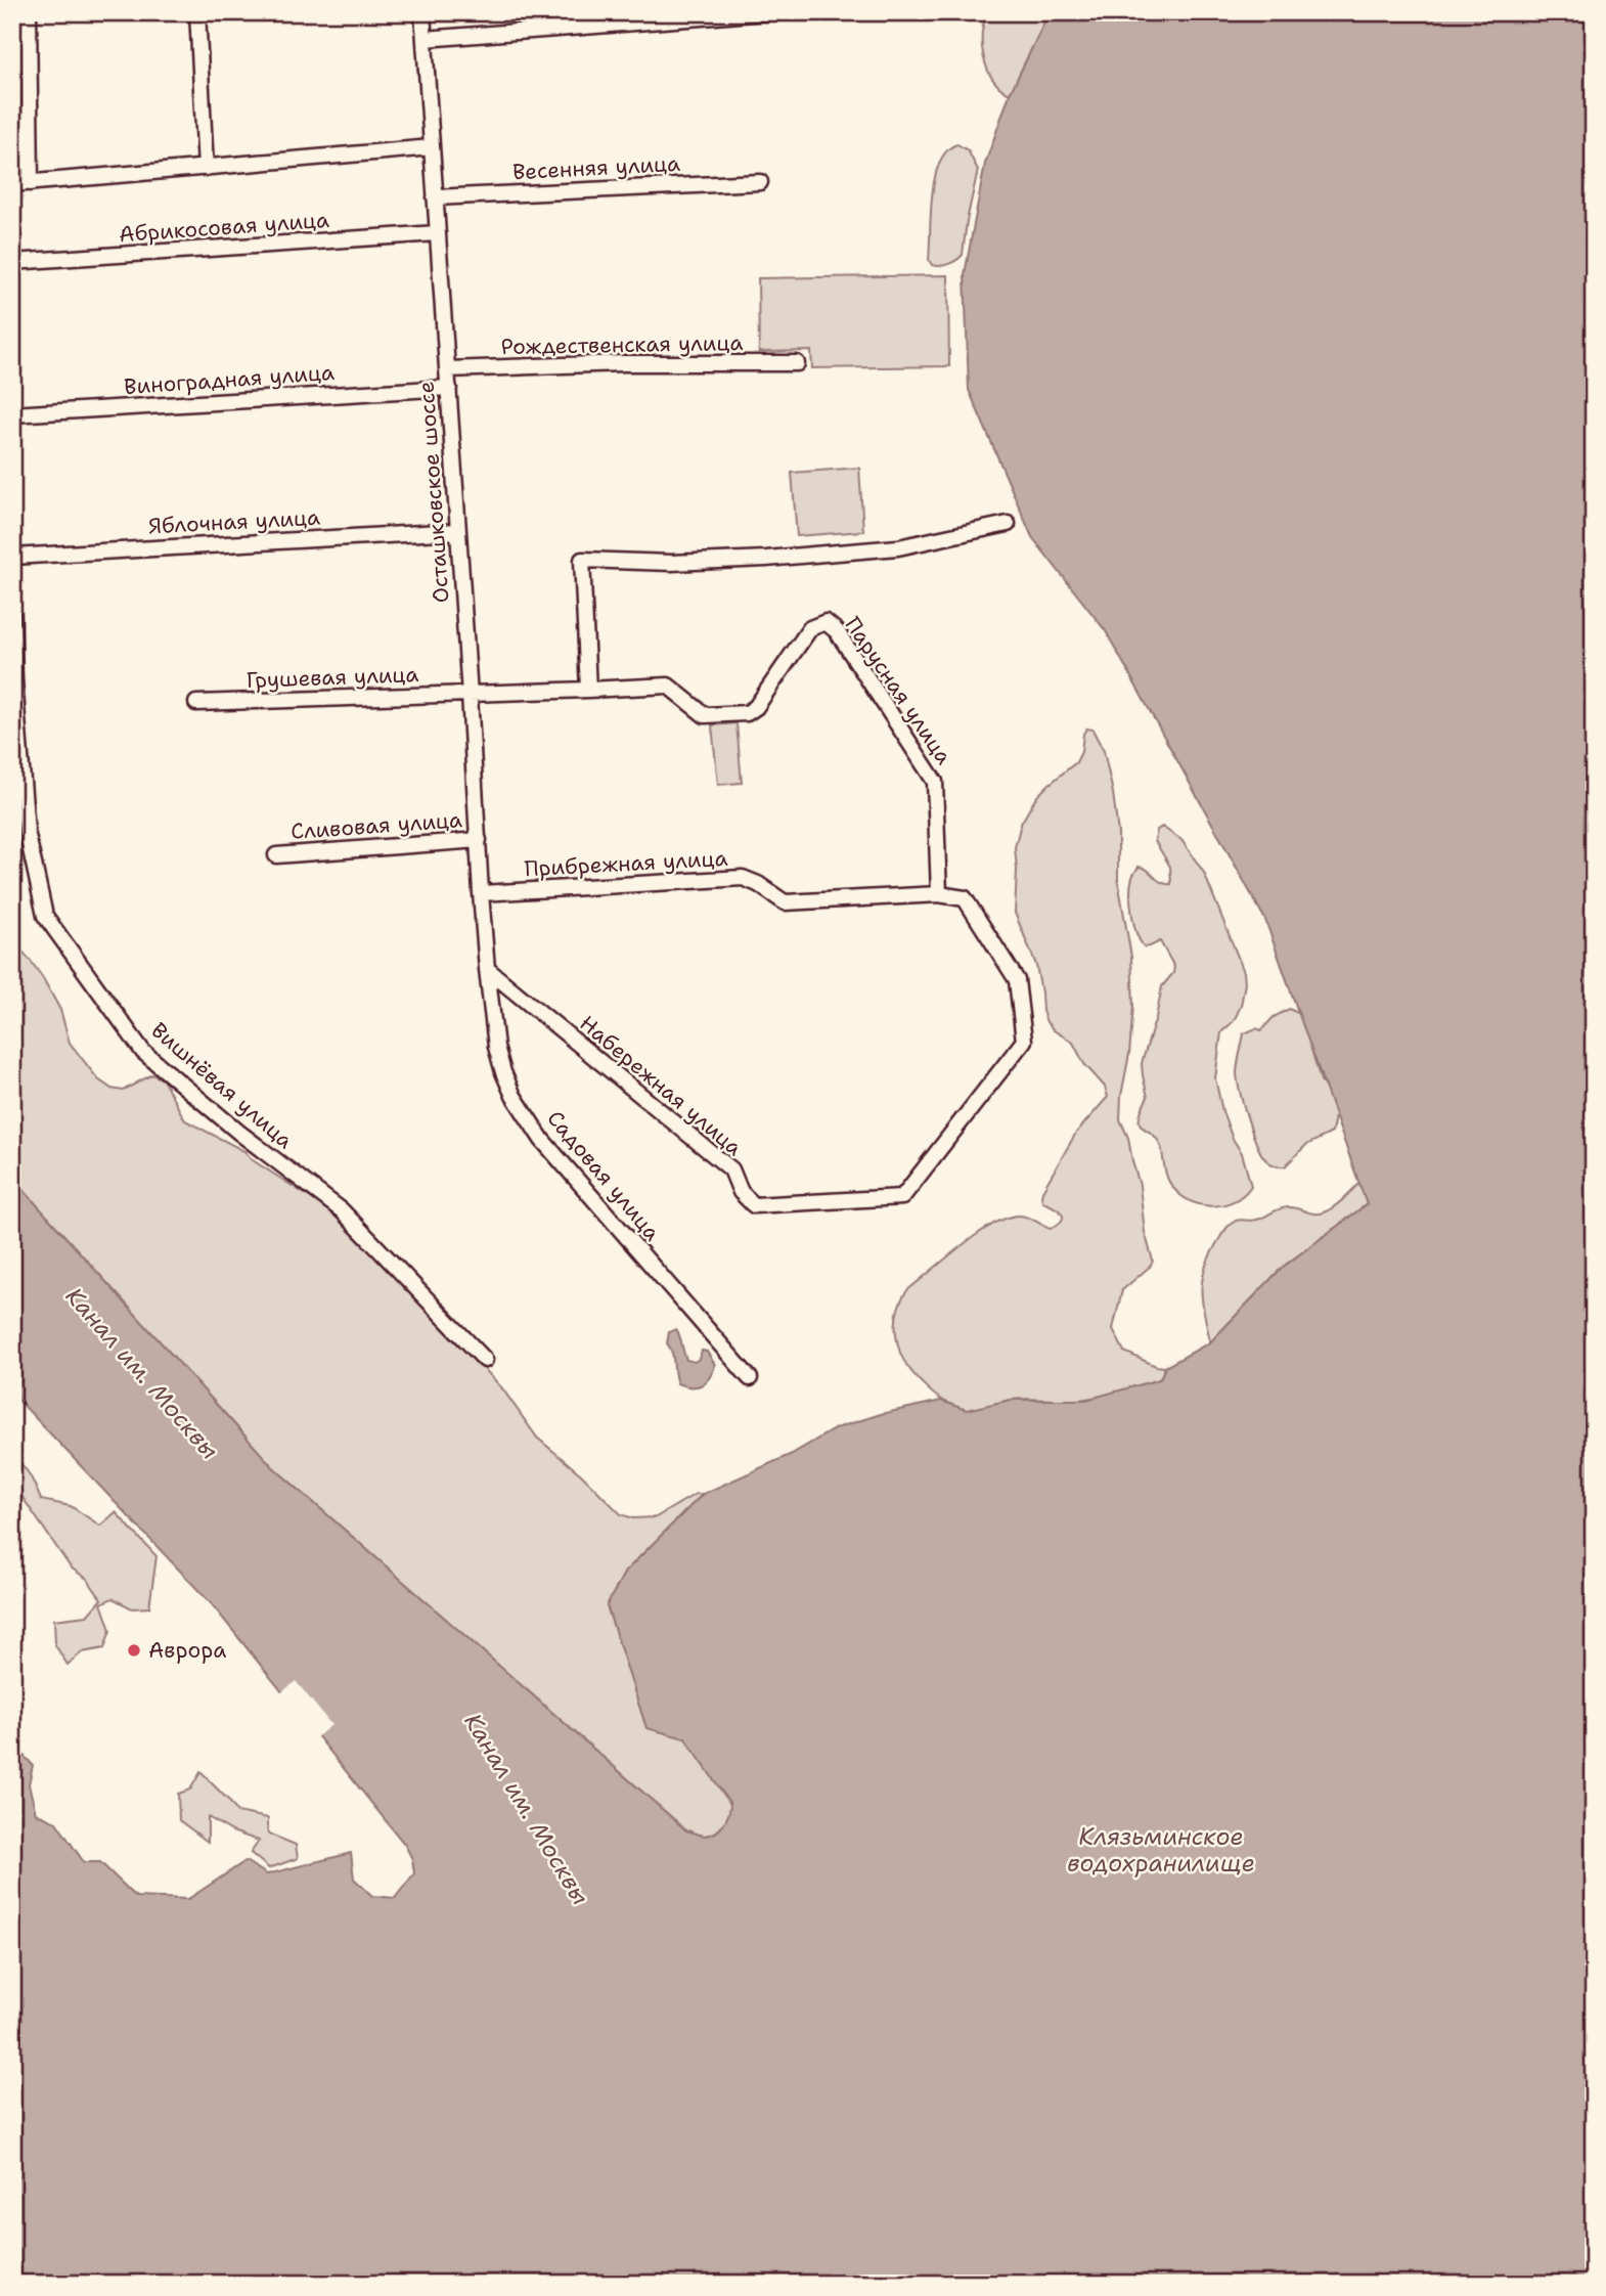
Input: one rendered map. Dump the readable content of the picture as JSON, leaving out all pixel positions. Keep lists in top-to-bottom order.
{
  "streets": {
    "street": [
      "Весенняя улица",
      "Абрикосовая улица",
      "Рождественская улица",
      "Виноградная улица",
      "Осташковское шоссе",
      "Яблочная улица",
      "Грушевая улица",
      "Парусная улица",
      "Сливовая улица",
      "Прибрежная улица",
      "Вишнёвая улица",
      "Набережная улица",
      "Садовая улица"
    ]
  },
  "crossings": [
    ["Весенняя улица", "Осташковское шоссе"],
    ["Абрикосовая улица", "Осташковское шоссе"],
    ["Рождественская улица", "Осташковское шоссе"],
    ["Виноградная улица", "Осташковское шоссе"],
    ["Осташковское шоссе", "Яблочная улица"],
    ["Осташковское шоссе", "Грушевая улица"],
    ["Осташковское шоссе", "Парусная улица"],
    ["Осташковское шоссе", "Сливовая улица"],
    ["Осташковское шоссе", "Прибрежная улица"],
    ["Осташковское шоссе", "Набережная улица"],
    ["Осташковское шоссе", "Садовая улица"],
    ["Грушевая улица", "Парусная улица"],
    ["Парусная улица", "Прибрежная улица"],
    ["Парусная улица", "Набережная улица"],
    ["Прибрежная улица", "Набережная улица"],
    ["Набережная улица", "Садовая улица"]
  ],
  "water": ["Канал им. Москвы", "Клязьминское водохранилище"],
  "places": ["Аврора"]
}
